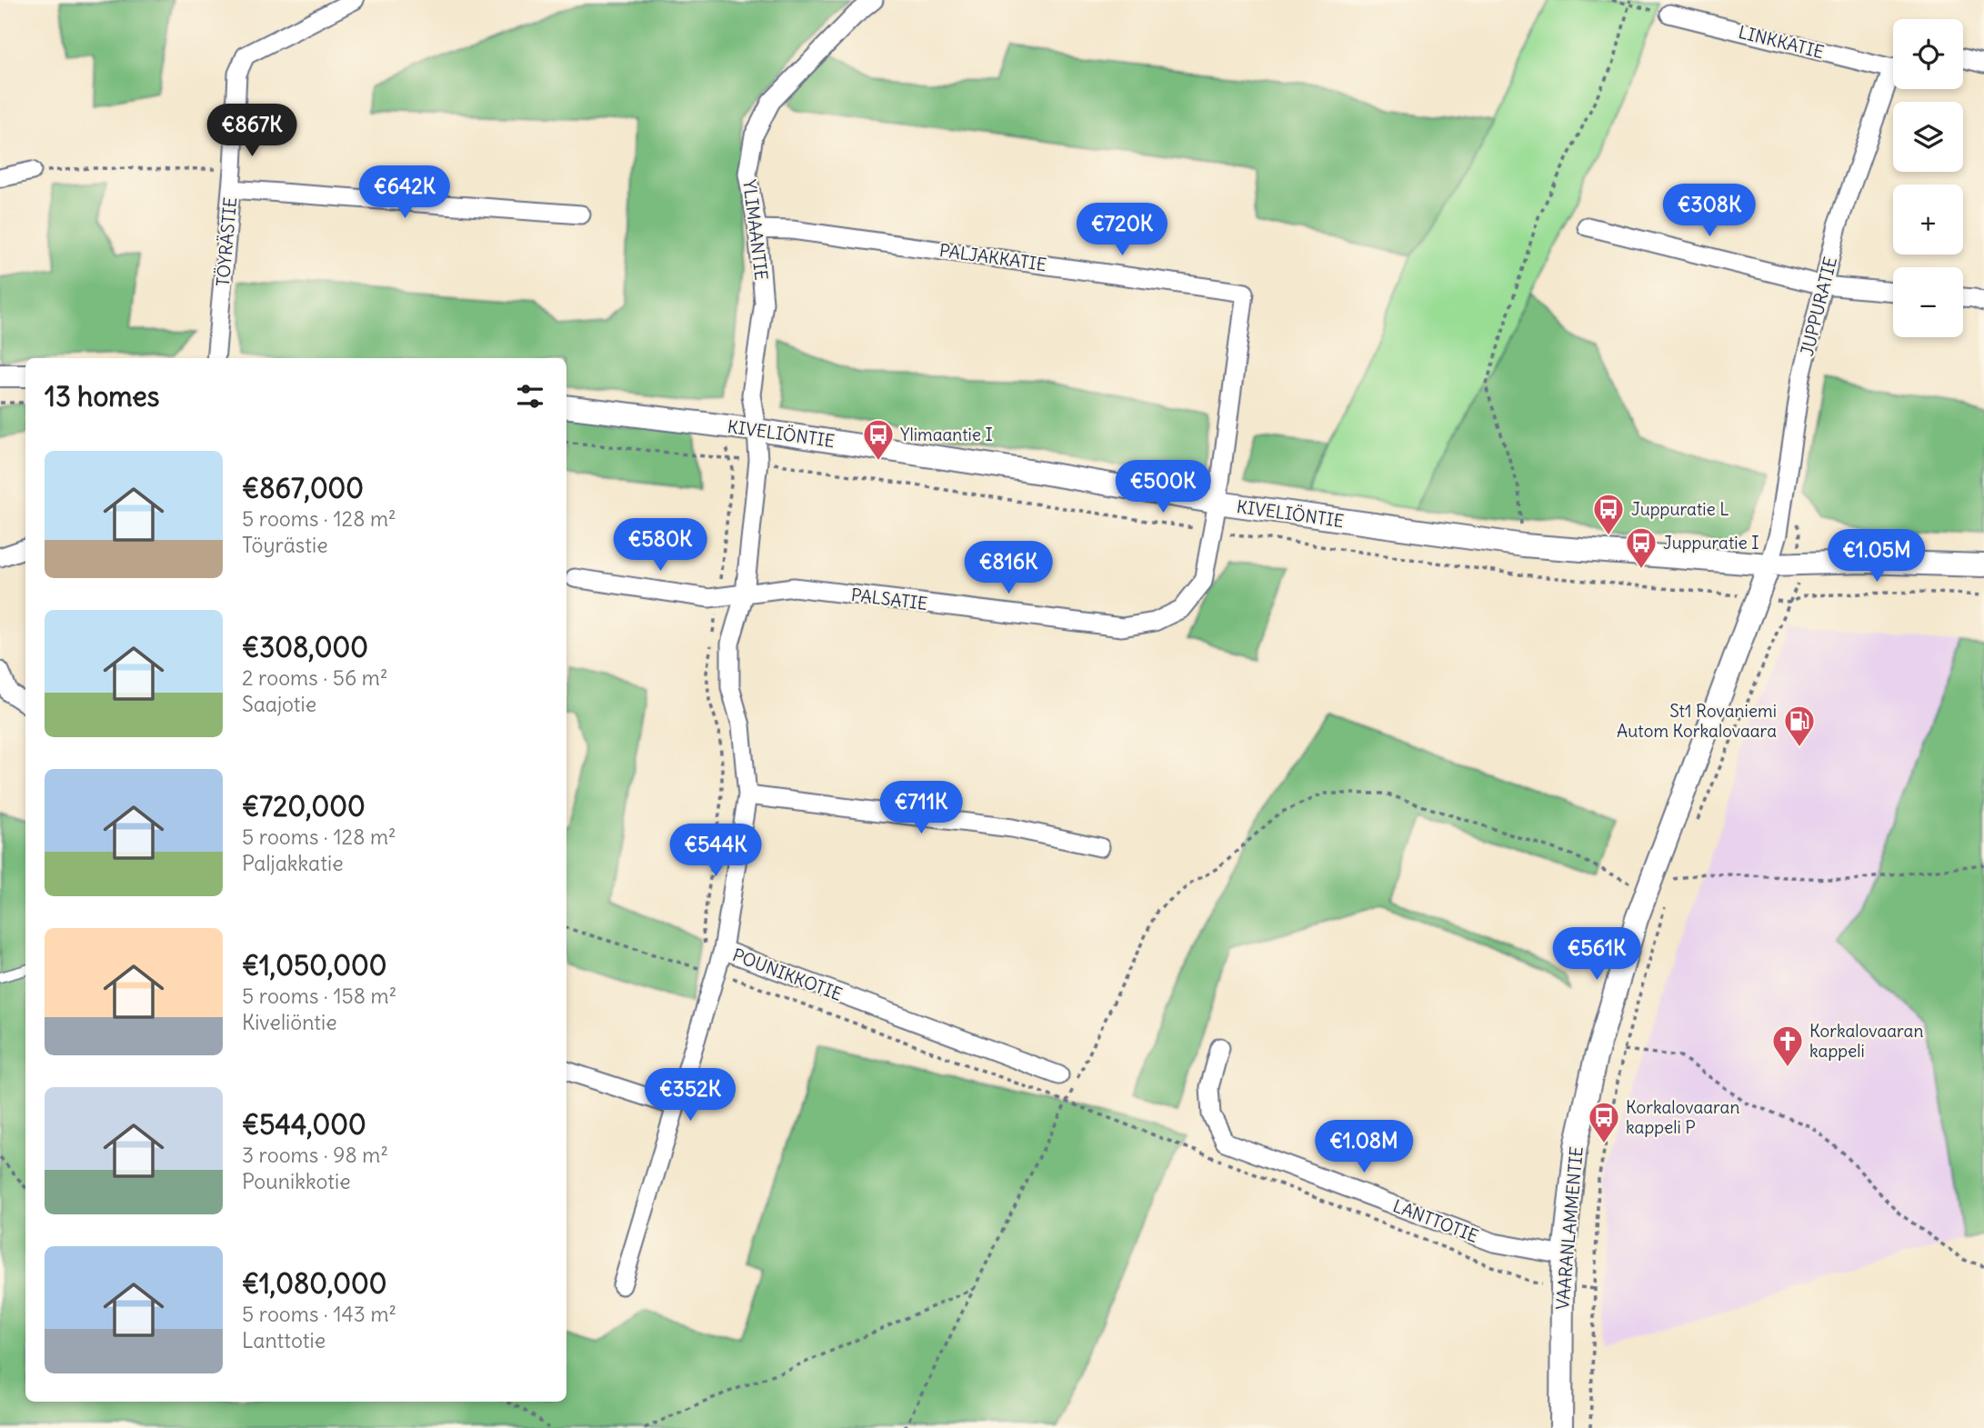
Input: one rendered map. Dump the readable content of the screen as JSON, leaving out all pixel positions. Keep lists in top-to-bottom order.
{
  "streets": {
    "street": [
      "LINKKATIE",
      "YLIMAANTIE",
      "TÖYRÄSTIE",
      "PALJAKKATIE",
      "JUPPURATIE",
      "KIVELIÖNTIE",
      "PALSATIE",
      "POUNIKKOTIE",
      "LANTTOTIE",
      "VAARANLAMMENTIE"
    ]
  },
  "crossings": [
    ["YLIMAANTIE", "PALJAKKATIE"],
    ["YLIMAANTIE", "KIVELIÖNTIE"],
    ["YLIMAANTIE", "POUNIKKOTIE"],
    ["PALJAKKATIE", "KIVELIÖNTIE"],
    ["PALJAKKATIE", "PALSATIE"],
    ["JUPPURATIE", "KIVELIÖNTIE"],
    ["JUPPURATIE", "VAARANLAMMENTIE"],
    ["KIVELIÖNTIE", "PALSATIE"],
    ["KIVELIÖNTIE", "POUNIKKOTIE"],
    ["KIVELIÖNTIE", "VAARANLAMMENTIE"],
    ["PALSATIE", "POUNIKKOTIE"],
    ["LANTTOTIE", "VAARANLAMMENTIE"]
  ],
  "places": {
    "bus stop": [
      "Ylimaantie I",
      "Juppuratie L",
      "Juppuratie I",
      "Korkalovaaran kappeli P"
    ],
    "fuel station": ["St1 Rovaniemi Autom Korkalovaara"],
    "church": ["Korkalovaaran kappeli"]
  },
  "page": {
    "map_buttons": ["+", "−"],
    "price": [
      "€867K",
      "€642K",
      "€308K",
      "€720K",
      "€500K",
      "€580K",
      "€1.05M",
      "€816K",
      "€711K",
      "€544K",
      "€561K",
      "€352K",
      "€1.08M"
    ],
    "heading": "13 homes",
    "list": [
      {
        "name": "€867,000",
        "note": "5 rooms · 128 m² · Töyrästie"
      },
      {
        "name": "€308,000",
        "note": "2 rooms · 56 m² · Saajotie"
      },
      {
        "name": "€720,000",
        "note": "5 rooms · 128 m² · Paljakkatie"
      },
      {
        "name": "€1,050,000",
        "note": "5 rooms · 158 m² · Kiveliöntie"
      },
      {
        "name": "€544,000",
        "note": "3 rooms · 98 m² · Pounikkotie"
      },
      {
        "name": "€1,080,000",
        "note": "5 rooms · 143 m² · Lanttotie"
      }
    ]
  }
}
